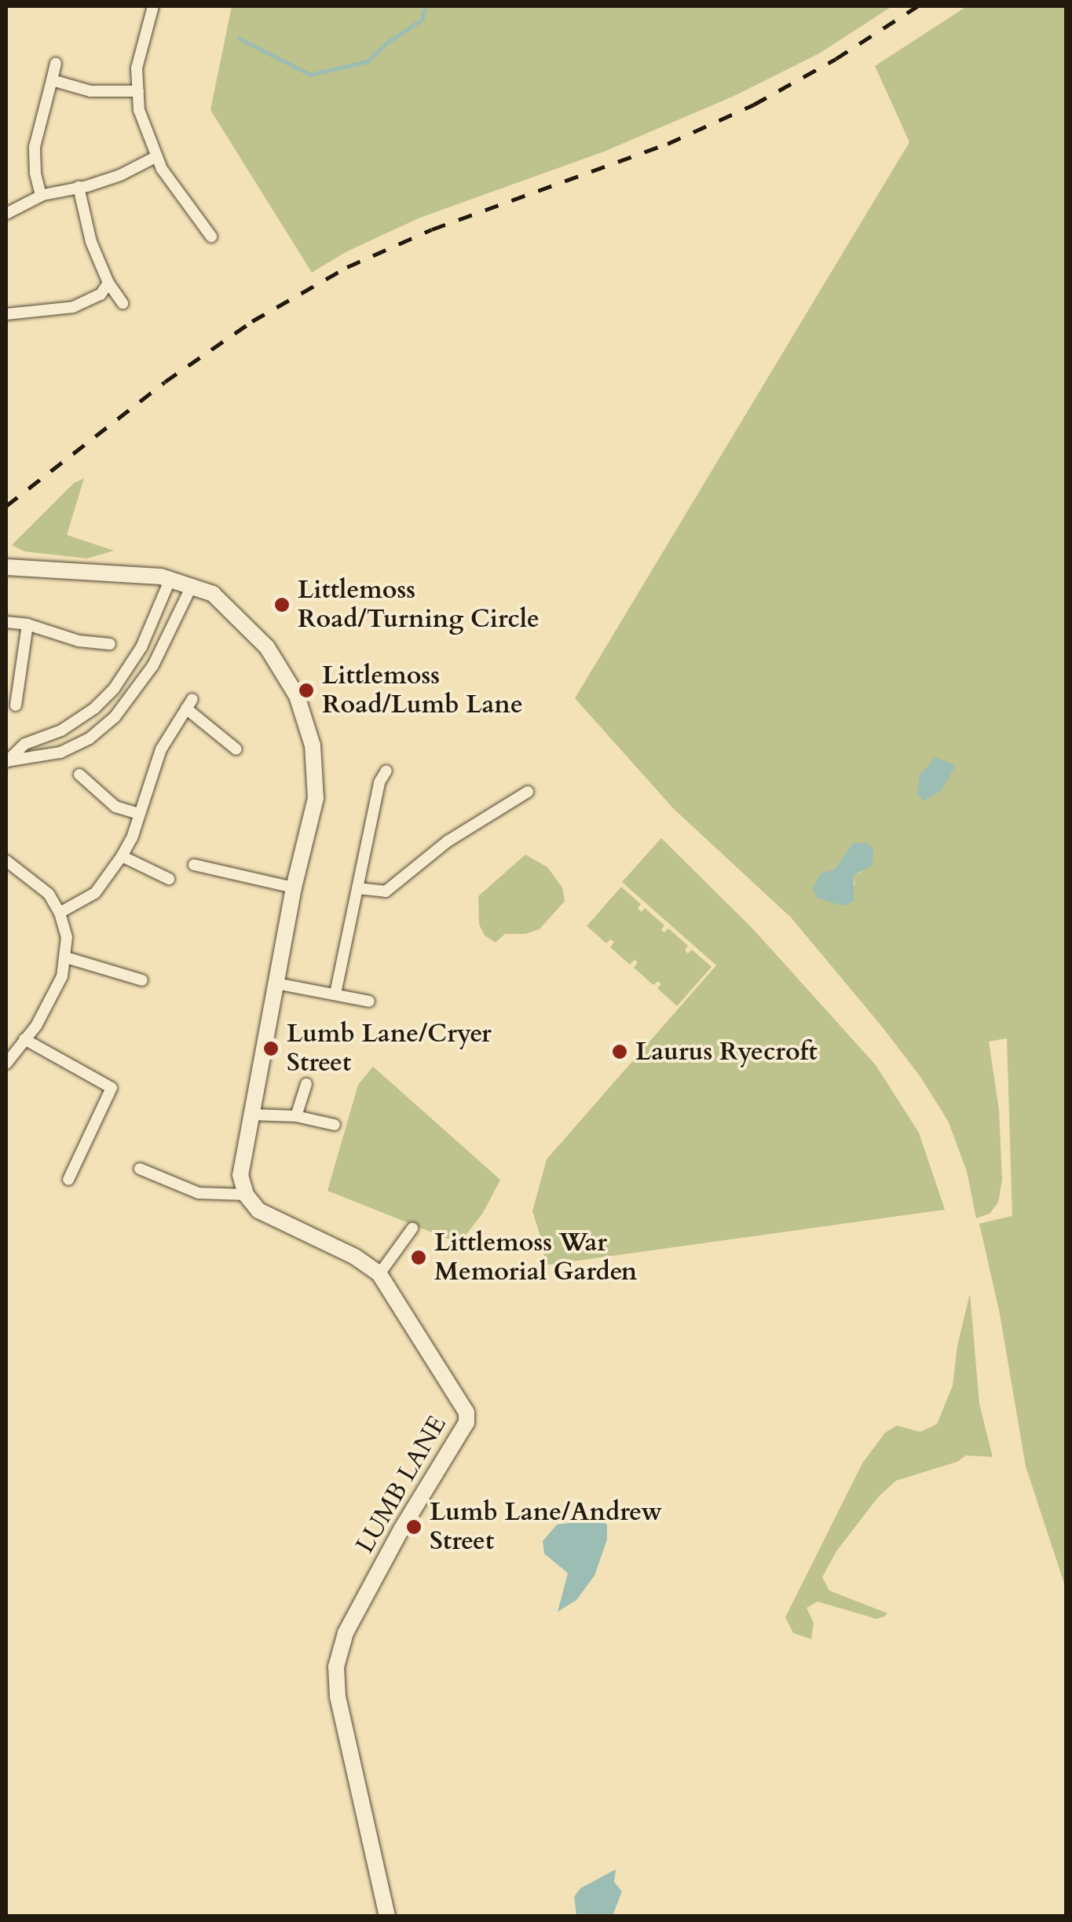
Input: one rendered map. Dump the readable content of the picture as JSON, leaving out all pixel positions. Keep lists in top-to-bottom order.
{
  "streets": {
    "street": ["LUMB LANE"]
  },
  "places": [
    "Littlemoss Road/Turning Circle",
    "Littlemoss Road/Lumb Lane",
    "Lumb Lane/Cryer Street",
    "Laurus Ryecroft",
    "Littlemoss War Memorial Garden",
    "Lumb Lane/Andrew Street"
  ]
}
